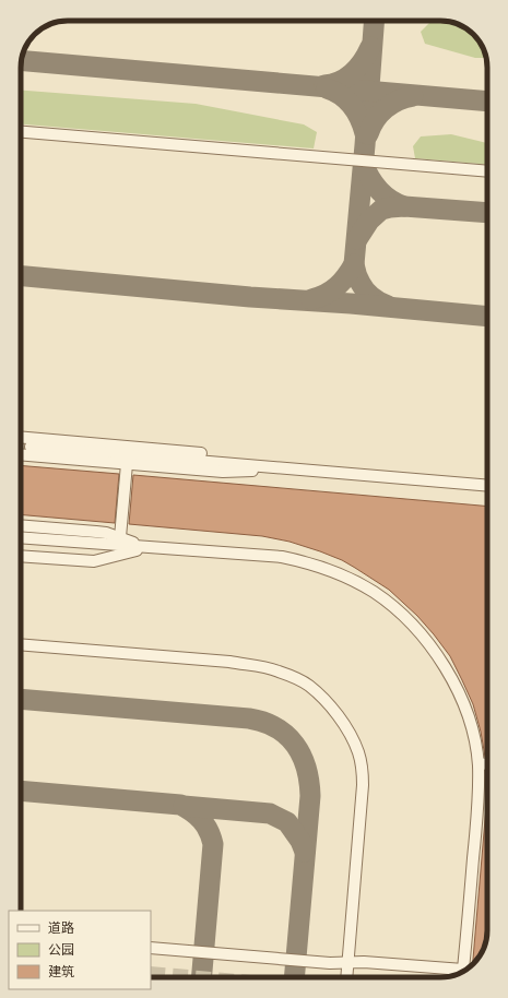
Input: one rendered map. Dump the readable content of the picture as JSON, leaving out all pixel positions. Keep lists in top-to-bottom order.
{
  "legend": ["道路", "公园", "建筑"]
}
